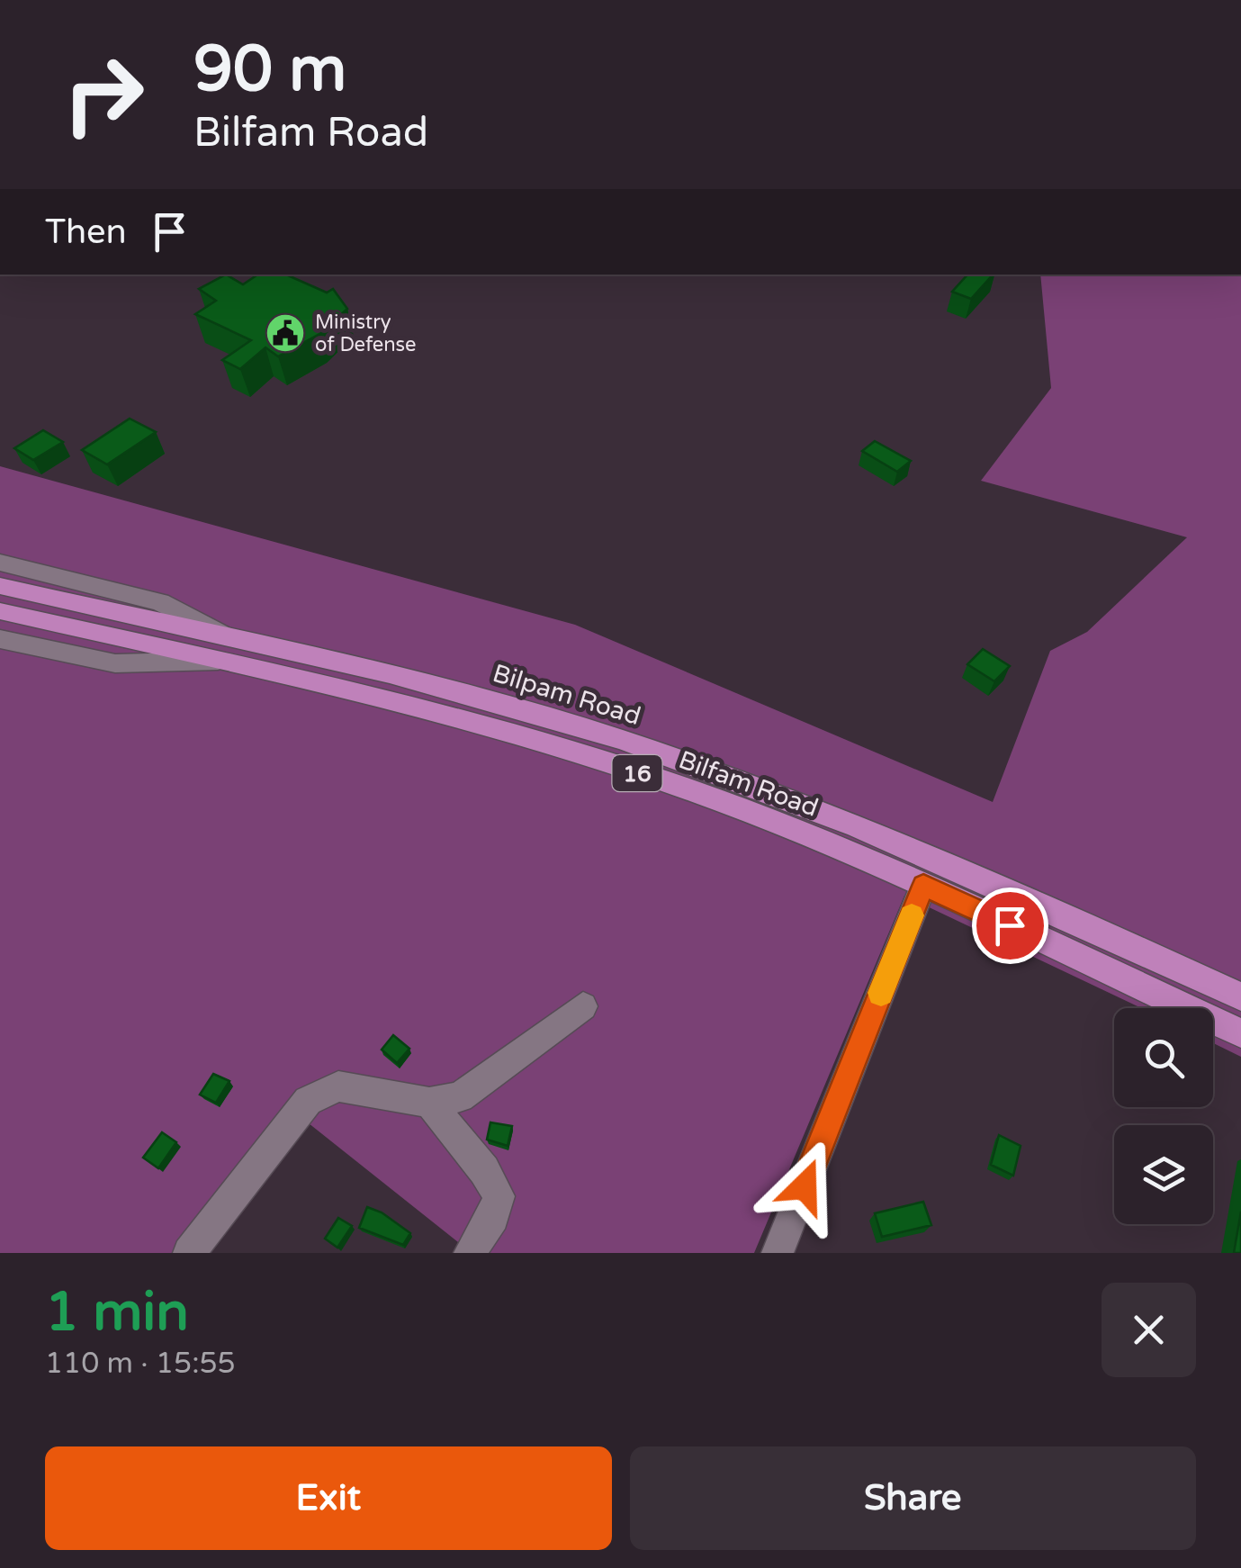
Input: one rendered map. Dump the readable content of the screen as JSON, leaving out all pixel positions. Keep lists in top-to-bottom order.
{
  "streets": {
    "main road": ["Bilpam Road", "16", "Bilfam Road"]
  },
  "crossings": [
    ["Bilpam Road", "Bilfam Road"]
  ],
  "places": {
    "public building": ["Ministry of Defense"]
  },
  "page": {
    "turn": ["90 m", "Bilfam Road"],
    "then": "Then",
    "heading": ["1 min", "110 m · 15:55"],
    "buttons": ["Exit", "Share"]
  }
}
